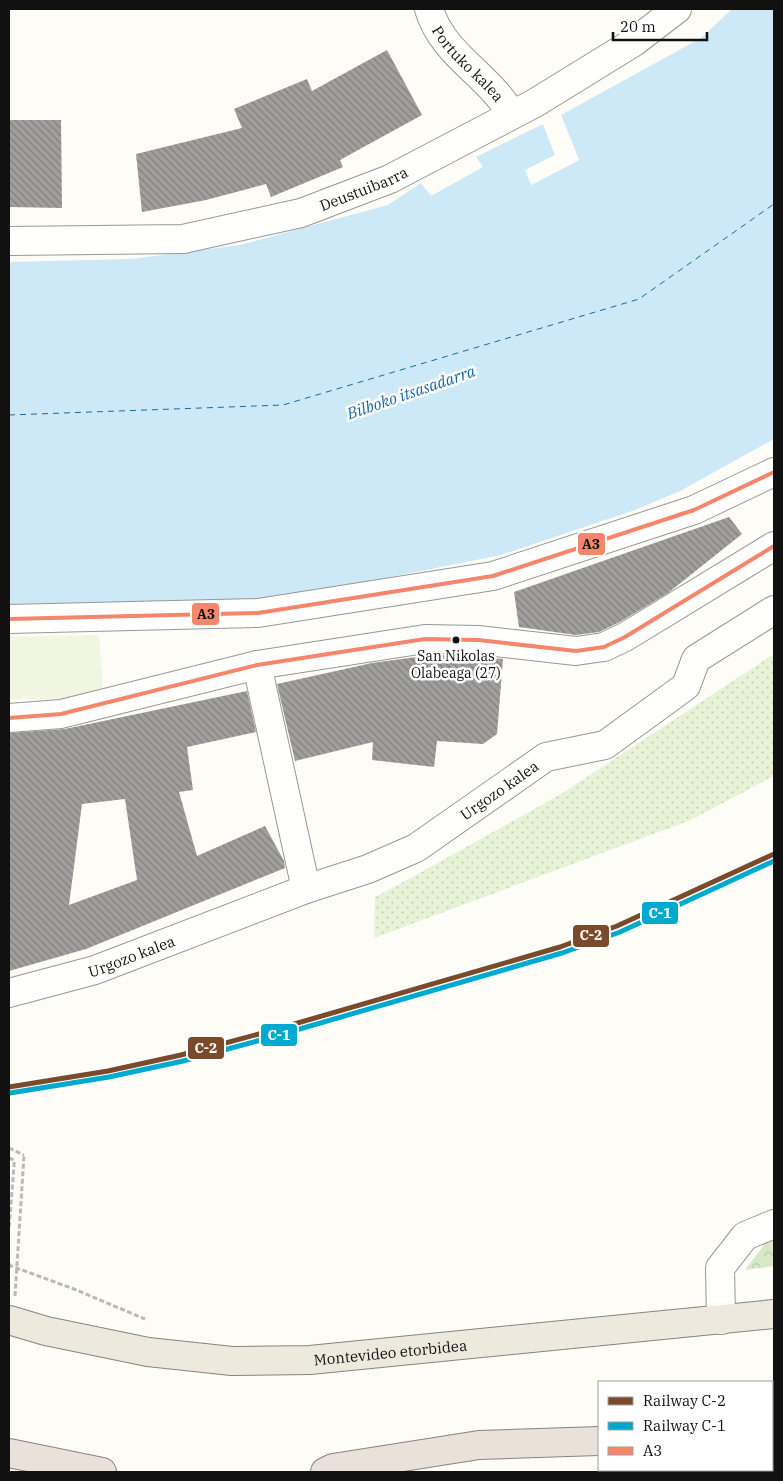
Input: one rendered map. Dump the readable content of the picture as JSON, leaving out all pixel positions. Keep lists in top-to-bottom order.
{
  "streets": {
    "main road": ["Montevideo etorbidea"],
    "street": ["Portuko kalea", "Deustuibarra", "Urgozo kalea"]
  },
  "crossings": [
    ["Portuko kalea", "Deustuibarra"]
  ],
  "water": ["Bilboko itsasadarra"],
  "places": ["San Nikolas Olabeaga (27)"],
  "lines": ["transit line A3", "rail line C-2", "rail line C-1"],
  "legend": ["Railway C-2", "Railway C-1", "A3"],
  "scale_bar": "20 m"
}
